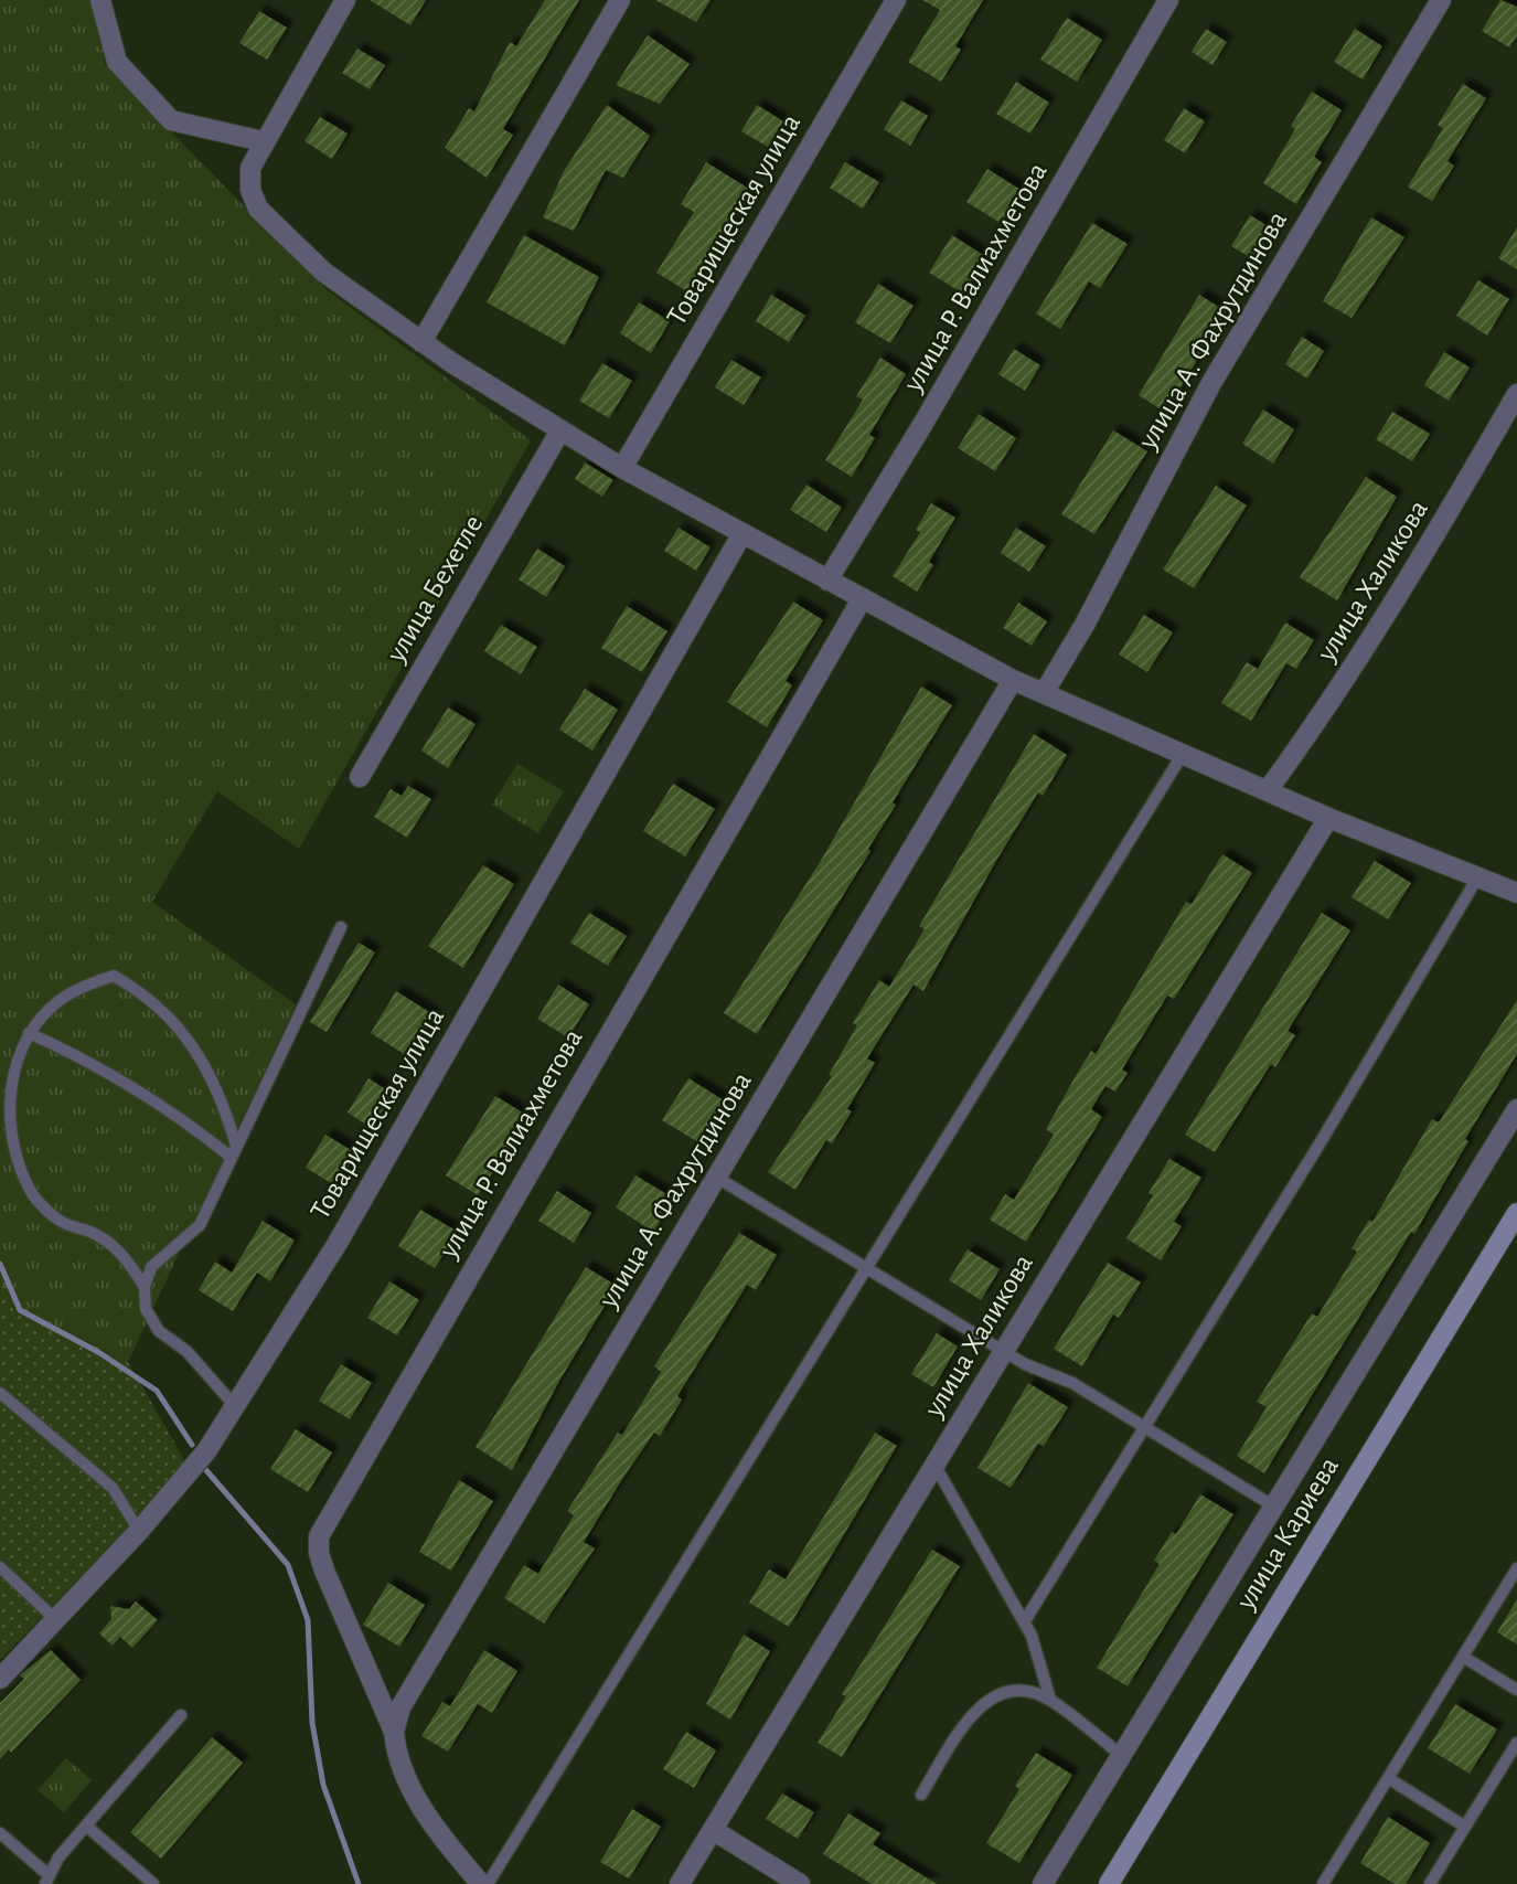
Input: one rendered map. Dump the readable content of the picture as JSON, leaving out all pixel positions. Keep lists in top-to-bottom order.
{
  "streets": {
    "main road": ["улица Кариева"],
    "street": [
      "Товарищеская улица",
      "улица Р. Валиахметова",
      "улица А. Фахрутдинова",
      "улица Халикова",
      "улица Бехетле"
    ]
  },
  "crossings": [
    ["улица Р. Валиахметова", "улица А. Фахрутдинова"]
  ]
}
